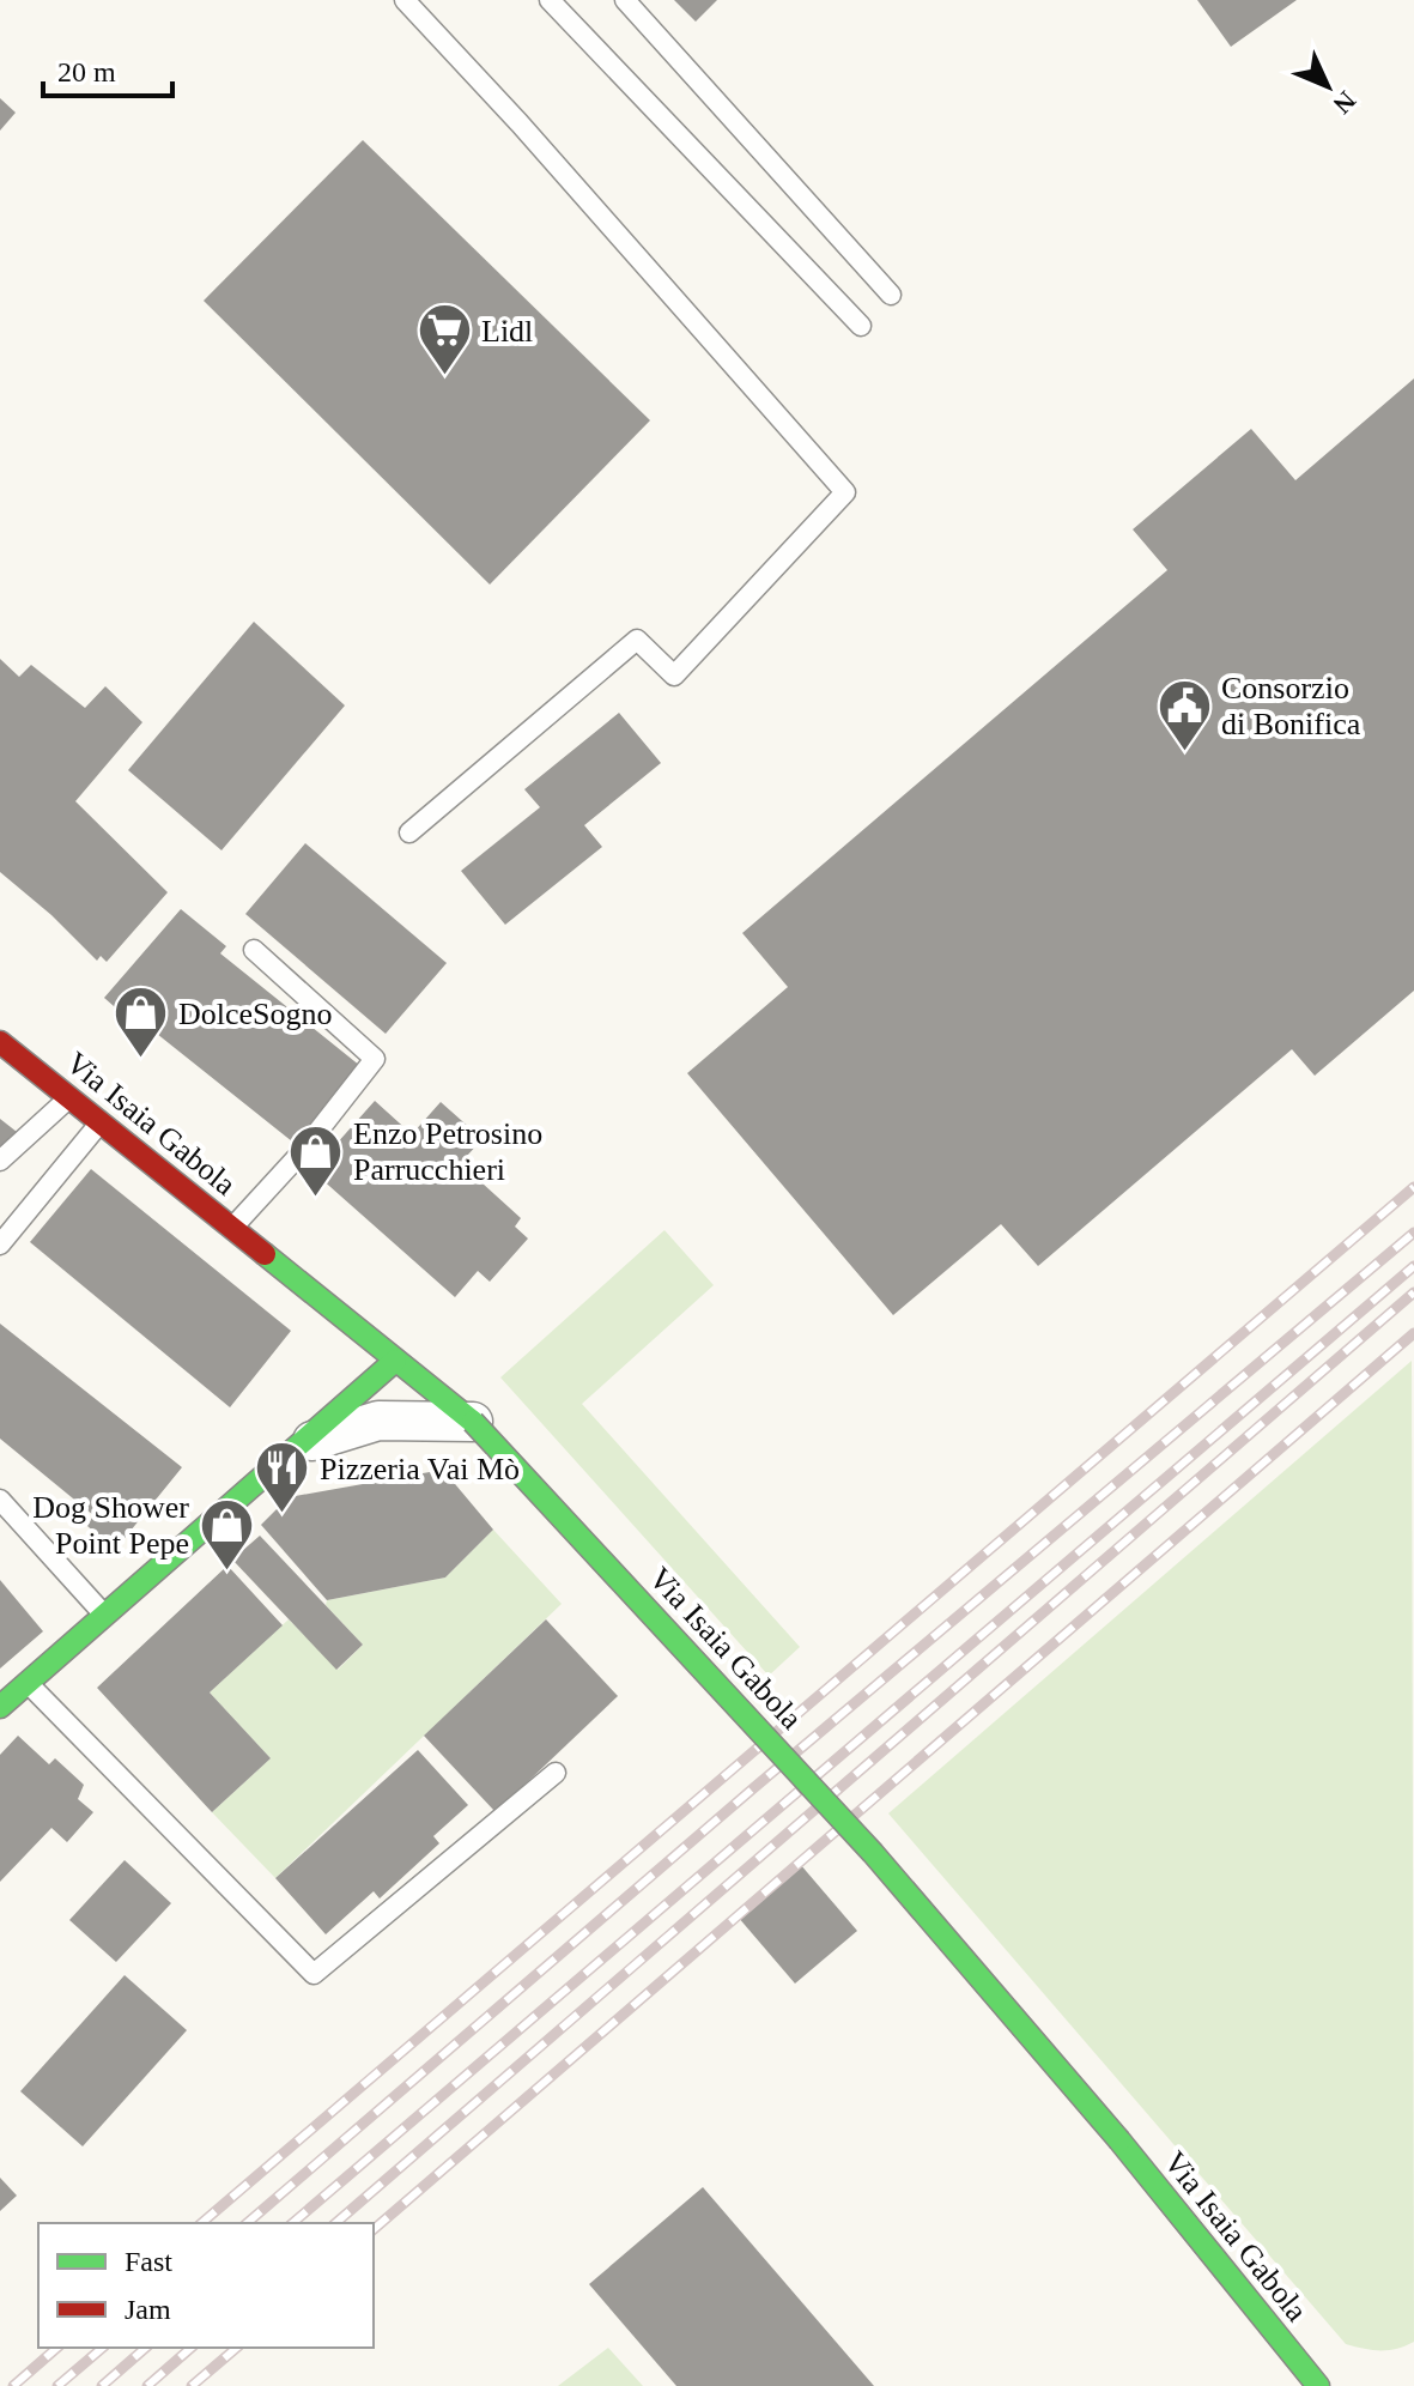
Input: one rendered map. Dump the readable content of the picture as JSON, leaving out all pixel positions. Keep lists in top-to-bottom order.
{
  "streets": {
    "street": ["Via Isaia Gabola"]
  },
  "places": {
    "supermarket": ["Lidl"],
    "public building": ["Consorzio di Bonifica"],
    "shop": ["DolceSogno", "Enzo Petrosino Parrucchieri", "Dog Shower Point Pepe"],
    "restaurant": ["Pizzeria Vai Mò"]
  },
  "legend": ["Fast", "Jam"],
  "scale_bar": "20 m",
  "north": "bottom right"
}
